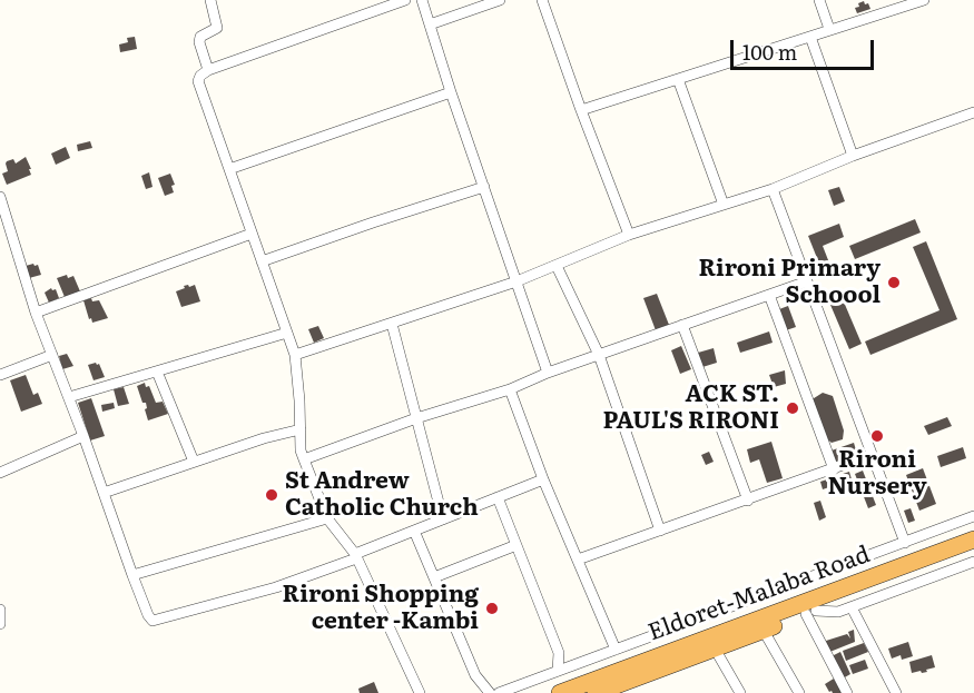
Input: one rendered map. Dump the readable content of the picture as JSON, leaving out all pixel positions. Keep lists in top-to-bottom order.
{
  "streets": {
    "highway": ["Eldoret-Malaba Road"]
  },
  "places": [
    "Rironi Primary Schoool",
    "ACK ST. PAUL'S RIRONI",
    "Rironi Nursery",
    "St Andrew Catholic Church",
    "Rironi Shopping center -Kambi"
  ],
  "scale_bar": "100 m"
}
